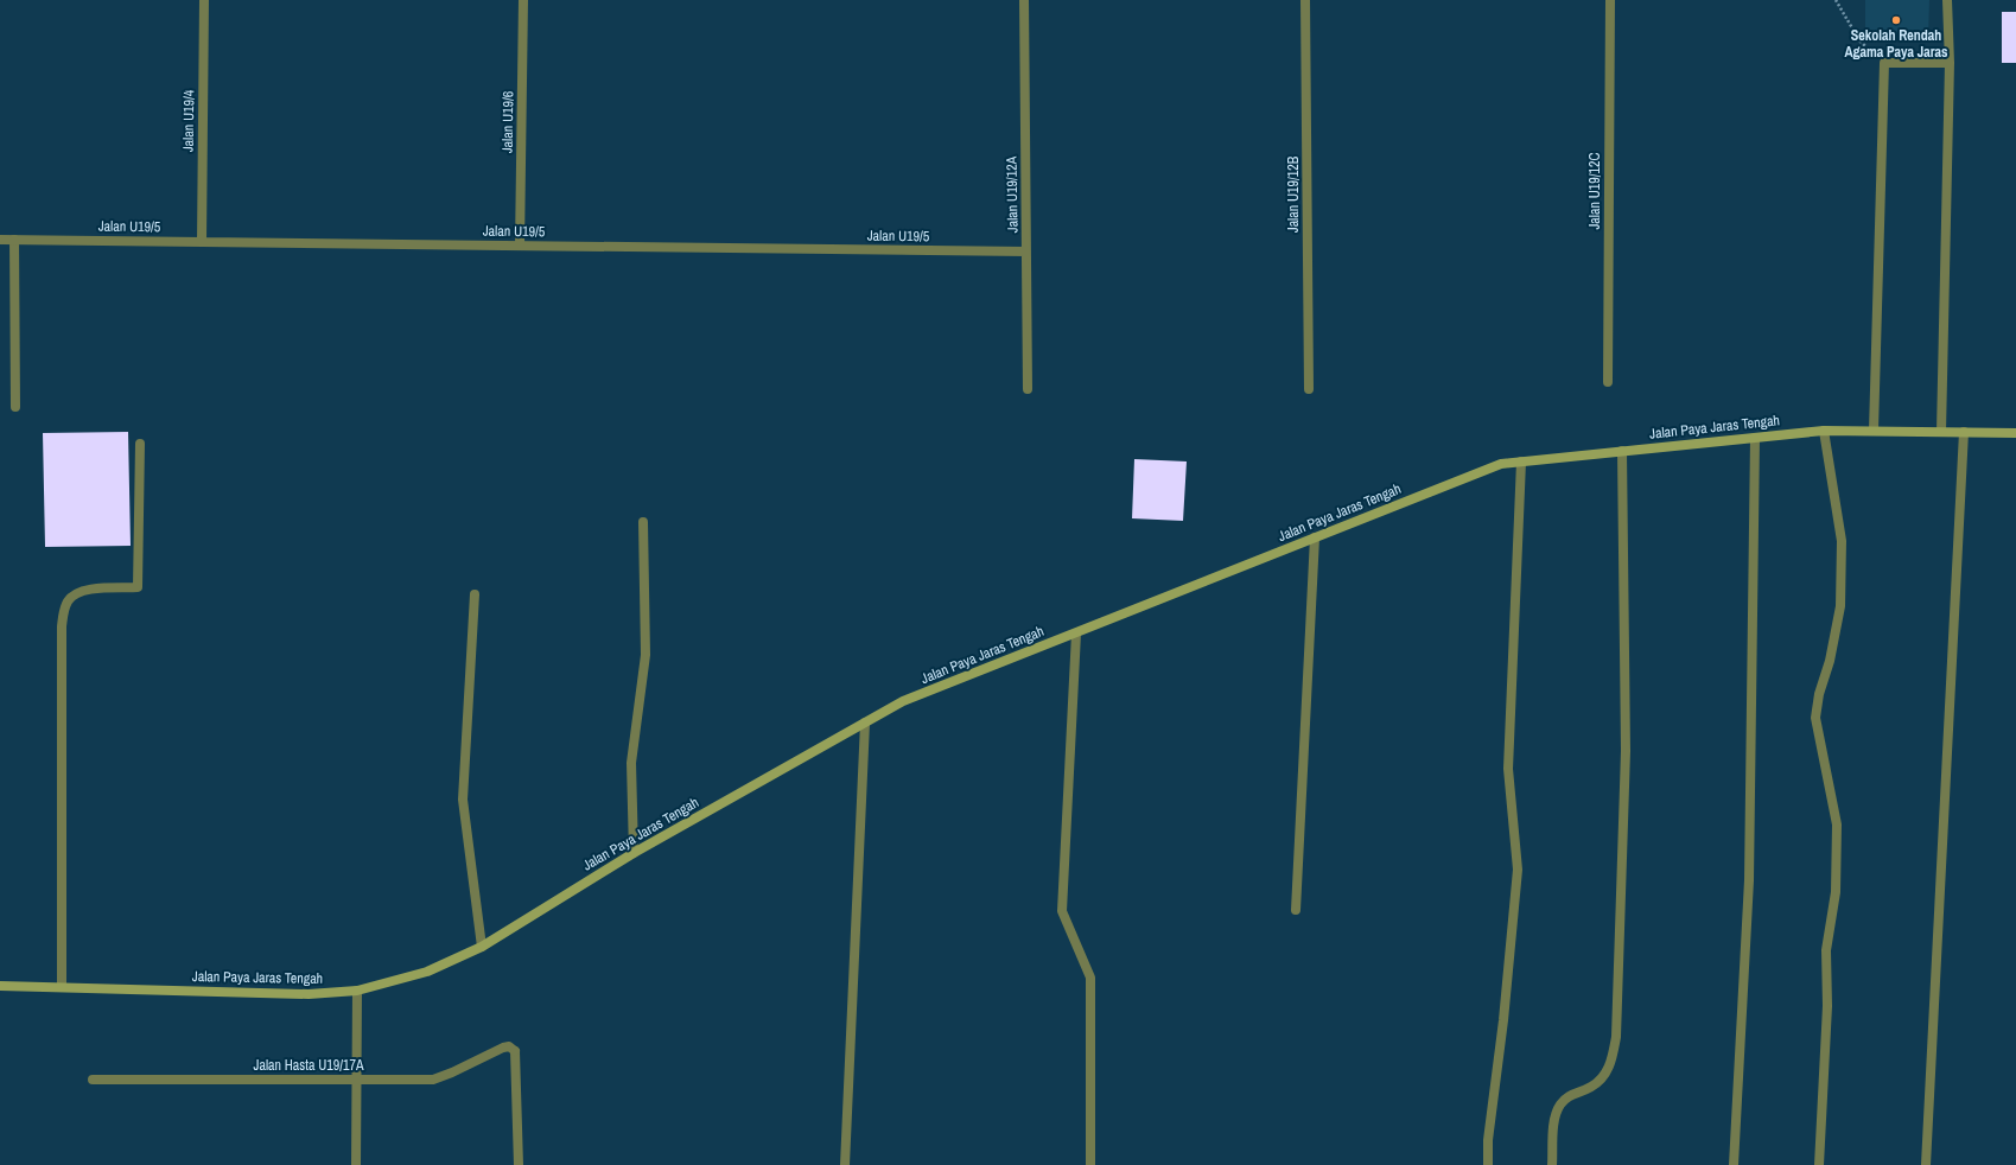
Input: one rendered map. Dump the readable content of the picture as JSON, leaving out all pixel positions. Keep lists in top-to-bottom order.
{
  "streets": {
    "street": [
      "Jalan U19/4",
      "Jalan U19/6",
      "Jalan U19/12C",
      "Jalan U19/12A",
      "Jalan U19/12B",
      "Jalan U19/5",
      "Jalan Paya Jaras Tengah",
      "Jalan Hasta U19/17A"
    ]
  },
  "crossings": [
    ["Jalan U19/4", "Jalan U19/5"],
    ["Jalan U19/6", "Jalan U19/5"],
    ["Jalan U19/12A", "Jalan U19/5"]
  ],
  "places": ["Sekolah Rendah Agama Paya Jaras"]
}
